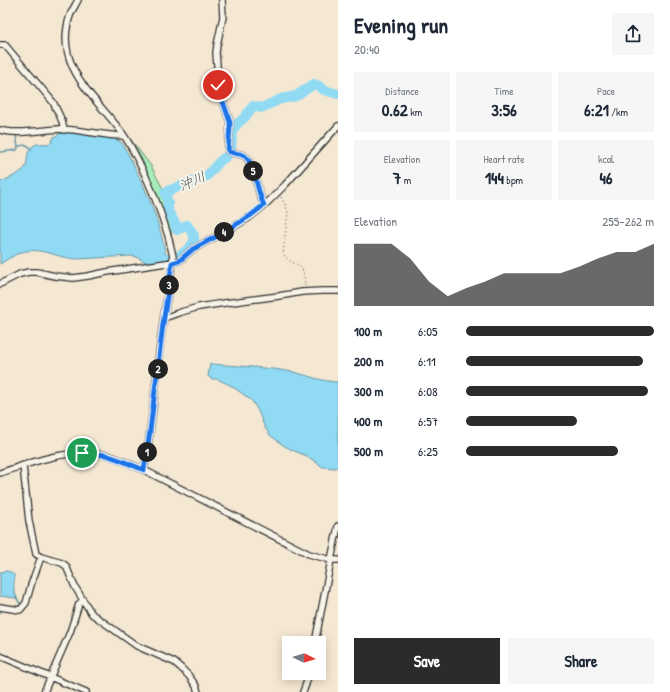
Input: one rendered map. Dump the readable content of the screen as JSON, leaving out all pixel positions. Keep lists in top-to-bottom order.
{
  "water": ["沖川"],
  "north": "right",
  "page": {
    "heading": ["Evening run", "20:40"],
    "stats": [
      ["Distance", "0.62 km"],
      ["Time", "3:56"],
      ["Pace", "6:21 /km"],
      ["Elevation", "7 m"],
      ["Heart rate", "144 bpm"],
      ["kcal", "46"]
    ],
    "pins": [
      "5",
      "4",
      "3",
      "2",
      "1"
    ],
    "chart": ["Elevation", "255–262 m"],
    "list": [
      {
        "name": "100 m",
        "note": "6:05"
      },
      {
        "name": "200 m",
        "note": "6:11"
      },
      {
        "name": "300 m",
        "note": "6:08"
      },
      {
        "name": "400 m",
        "note": "6:57"
      },
      {
        "name": "500 m",
        "note": "6:25"
      }
    ],
    "buttons": ["Save", "Share"]
  }
}
